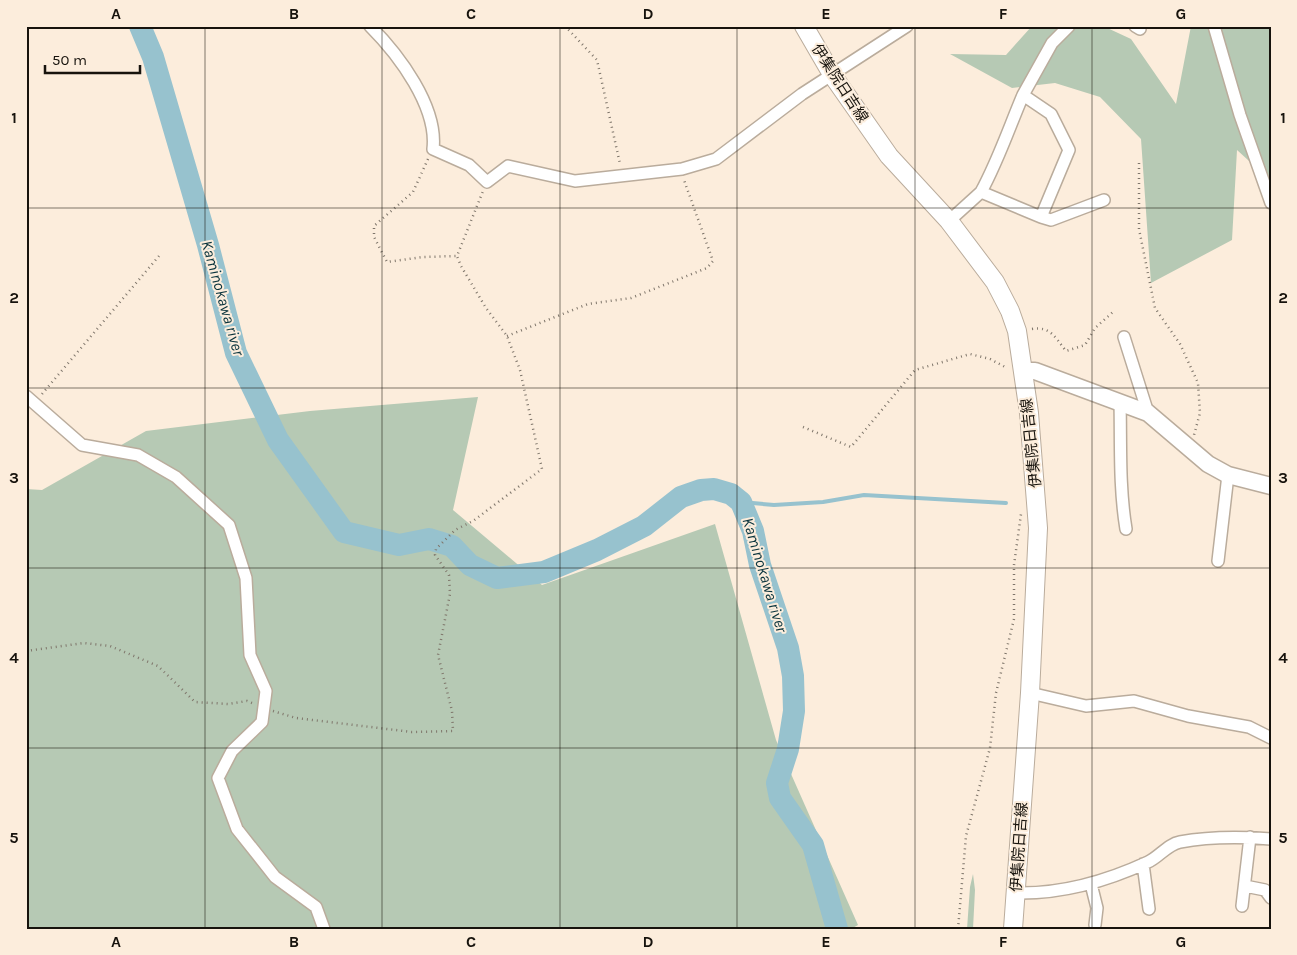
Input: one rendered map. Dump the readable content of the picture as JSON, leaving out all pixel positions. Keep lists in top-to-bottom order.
{
  "streets": {
    "main road": ["伊集院日吉線"]
  },
  "water": ["Kaminokawa river"],
  "scale_bar": "50 m",
  "grid": {
    "columns": [
      "A",
      "B",
      "C",
      "D",
      "E",
      "F",
      "G"
    ],
    "rows": [
      "1",
      "2",
      "3",
      "4",
      "5"
    ]
  }
}
